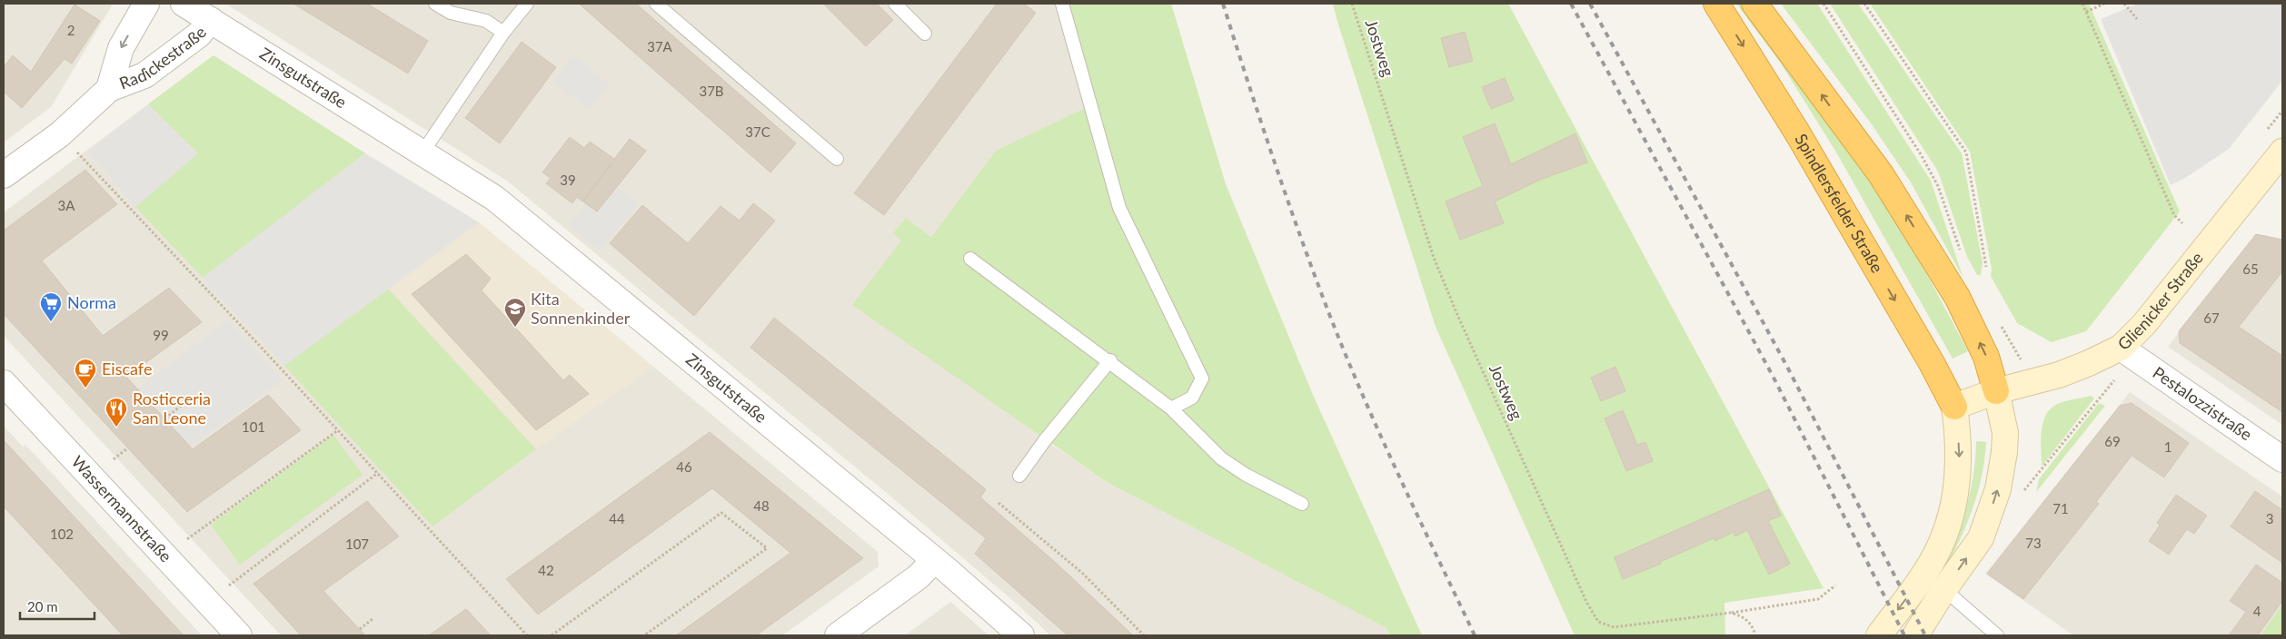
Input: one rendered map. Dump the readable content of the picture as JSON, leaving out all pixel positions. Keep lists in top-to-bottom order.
{
  "streets": {
    "highway": ["Spindlersfelder Straße"],
    "main road": ["Glienicker Straße"],
    "street": [
      "Radickestraße",
      "Zinsgutstraße",
      "Pestalozzistraße",
      "Wassermannstraße"
    ],
    "path": ["Jostweg"]
  },
  "crossings": [
    ["Radickestraße", "Zinsgutstraße"],
    ["Spindlersfelder Straße", "Glienicker Straße"],
    ["Glienicker Straße", "Pestalozzistraße"]
  ],
  "places": {
    "supermarket": ["Norma"],
    "school or university": ["Kita Sonnenkinder"],
    "cafe": ["Eiscafe"],
    "restaurant": ["Rosticceria San Leone"]
  },
  "house_numbers": [
    "2",
    "37A",
    "37B",
    "37C",
    "39",
    "3A",
    "65",
    "67",
    "99",
    "101",
    "69",
    "1",
    "46",
    "48",
    "71",
    "44",
    "3",
    "102",
    "73",
    "107",
    "42",
    "4"
  ],
  "scale_bar": "20 m"
}
